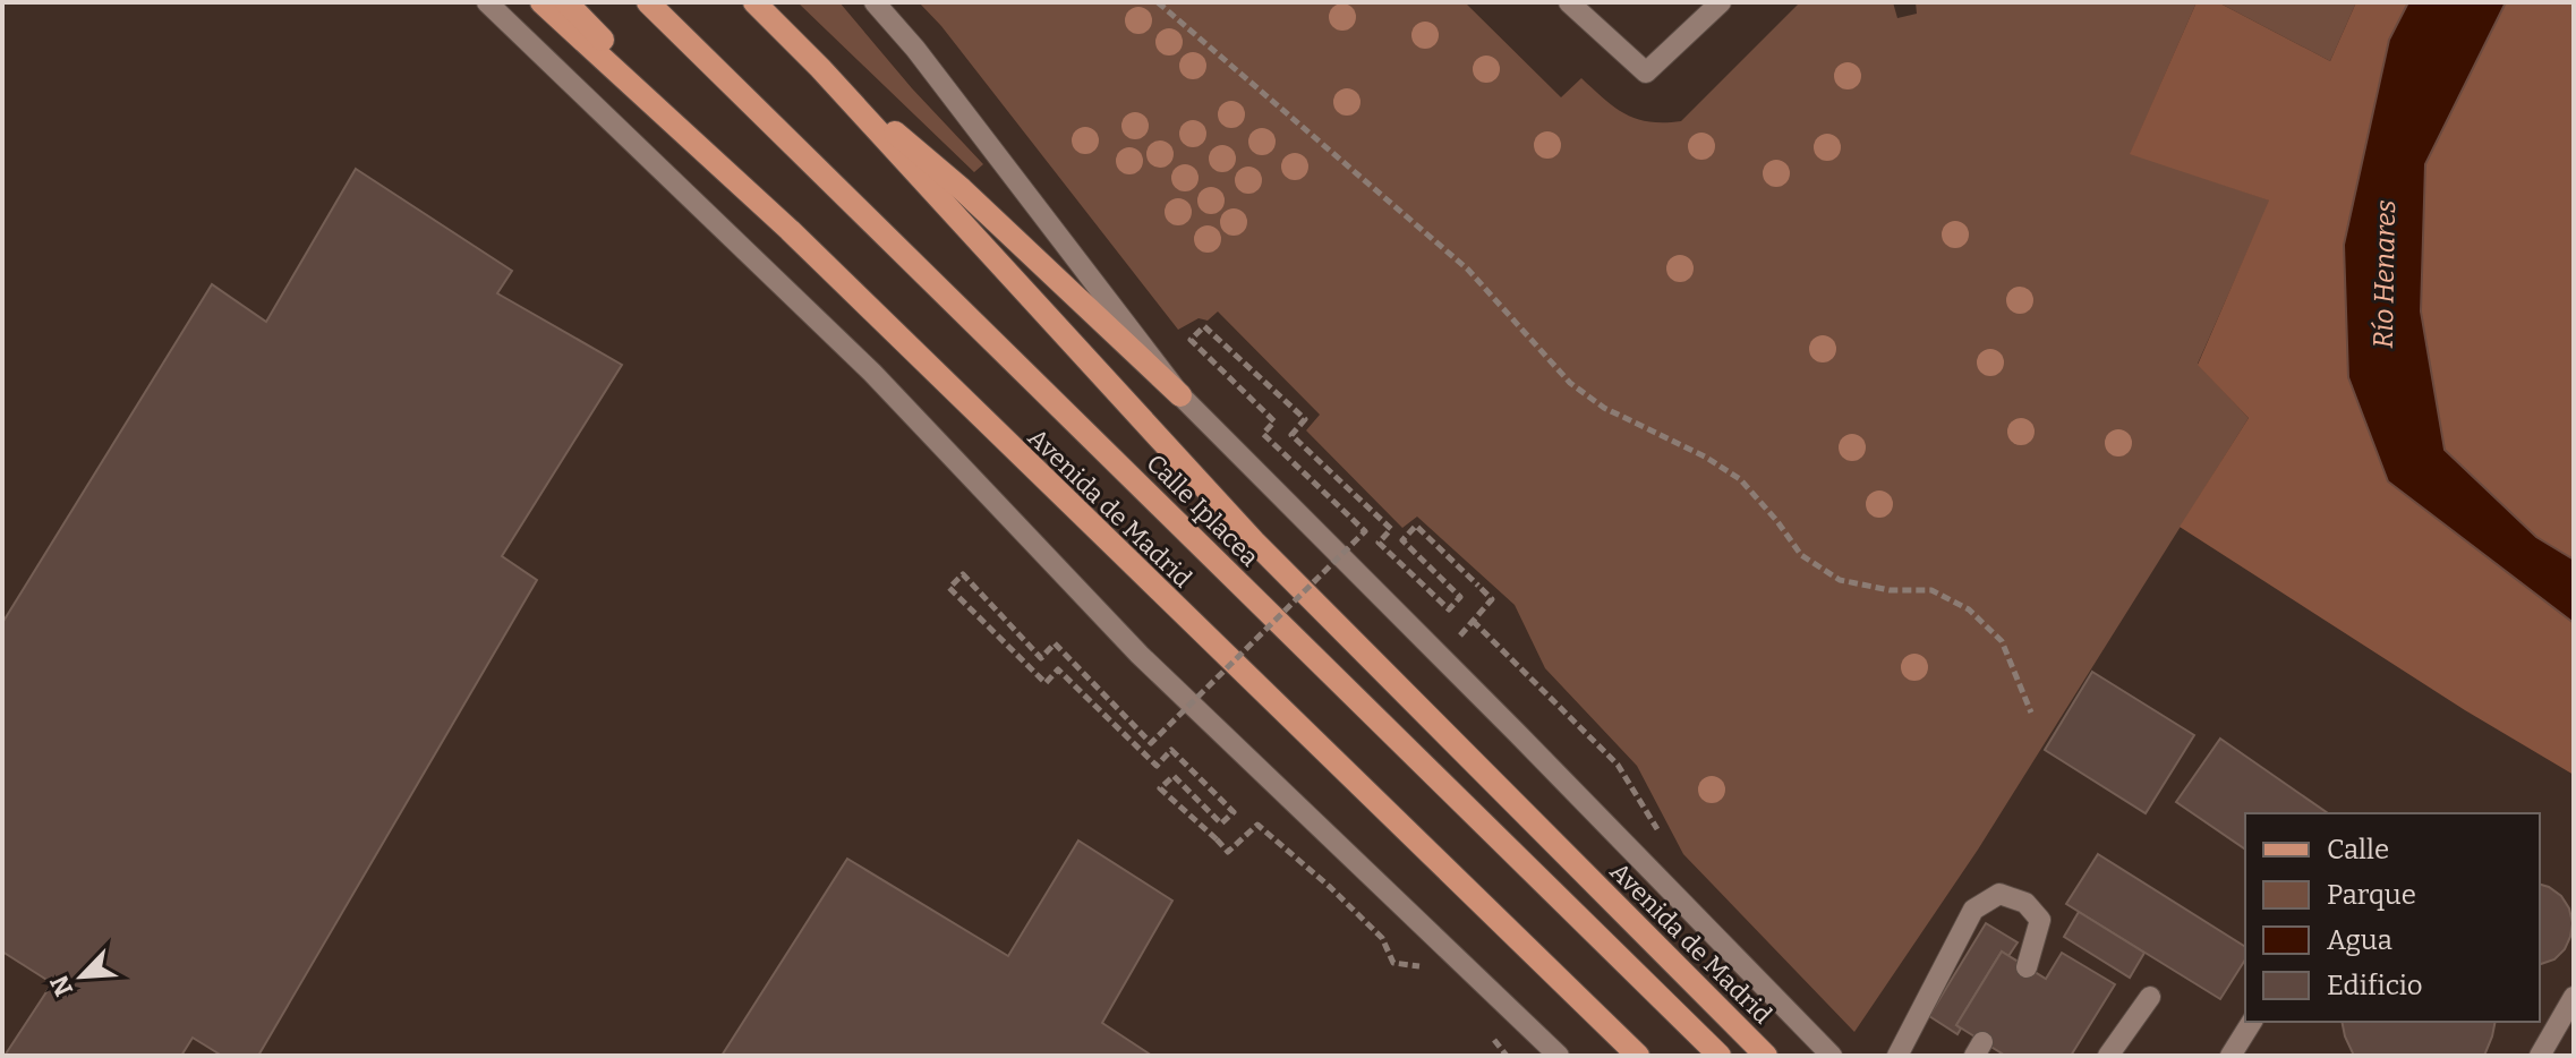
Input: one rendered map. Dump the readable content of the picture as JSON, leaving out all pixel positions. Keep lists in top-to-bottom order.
{
  "streets": {
    "main road": ["Avenida de Madrid", "Calle Iplacea"]
  },
  "water": ["Río Henares"],
  "legend": [
    "Calle",
    "Parque",
    "Agua",
    "Edificio"
  ],
  "north": "bottom left"
}
